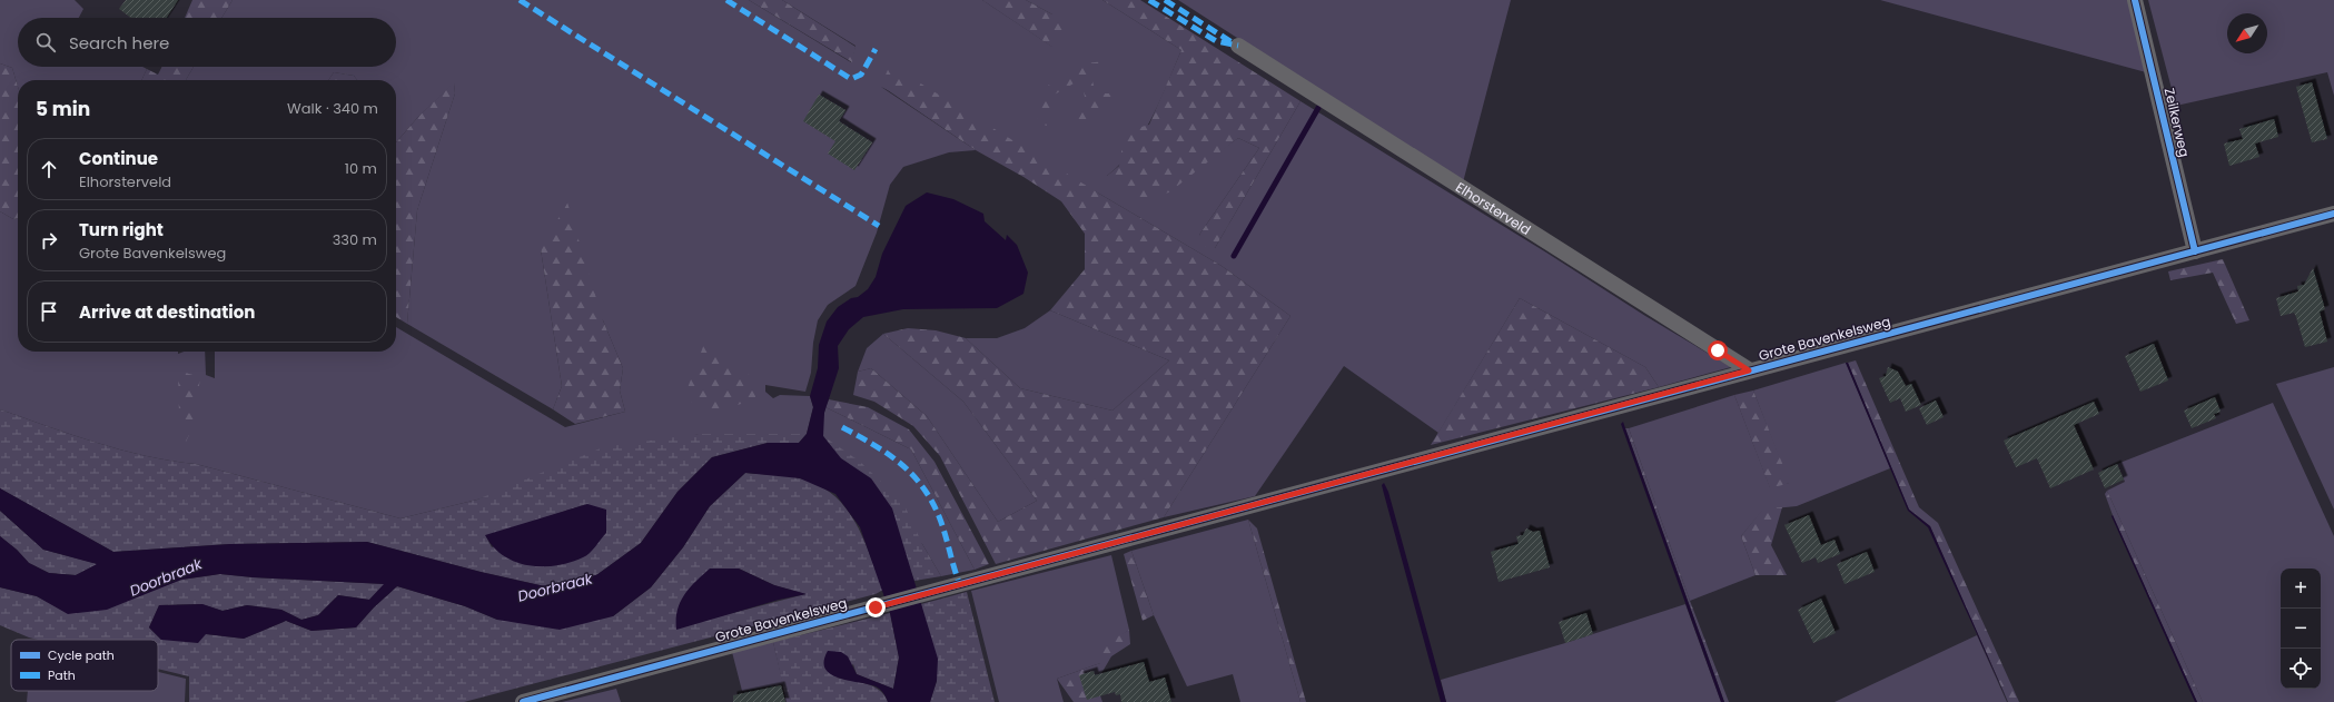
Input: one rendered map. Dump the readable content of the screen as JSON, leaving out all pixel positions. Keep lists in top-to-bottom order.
{
  "streets": {
    "street": ["Zeilkerweg", "Elhorsterveld", "Grote Bavenkelsweg"]
  },
  "crossings": [
    ["Zeilkerweg", "Grote Bavenkelsweg"],
    ["Elhorsterveld", "Grote Bavenkelsweg"]
  ],
  "water": ["Doorbraak"],
  "legend": ["Cycle path", "Path"],
  "north": "bottom left",
  "page": {
    "search": "Search here",
    "heading": ["5 min", "Walk · 340 m"],
    "list": [
      ["Continue", "Elhorsterveld", "10 m"],
      ["Turn right", "Grote Bavenkelsweg", "330 m"],
      "Arrive at destination"
    ],
    "map_buttons": ["+", "−"]
  }
}
